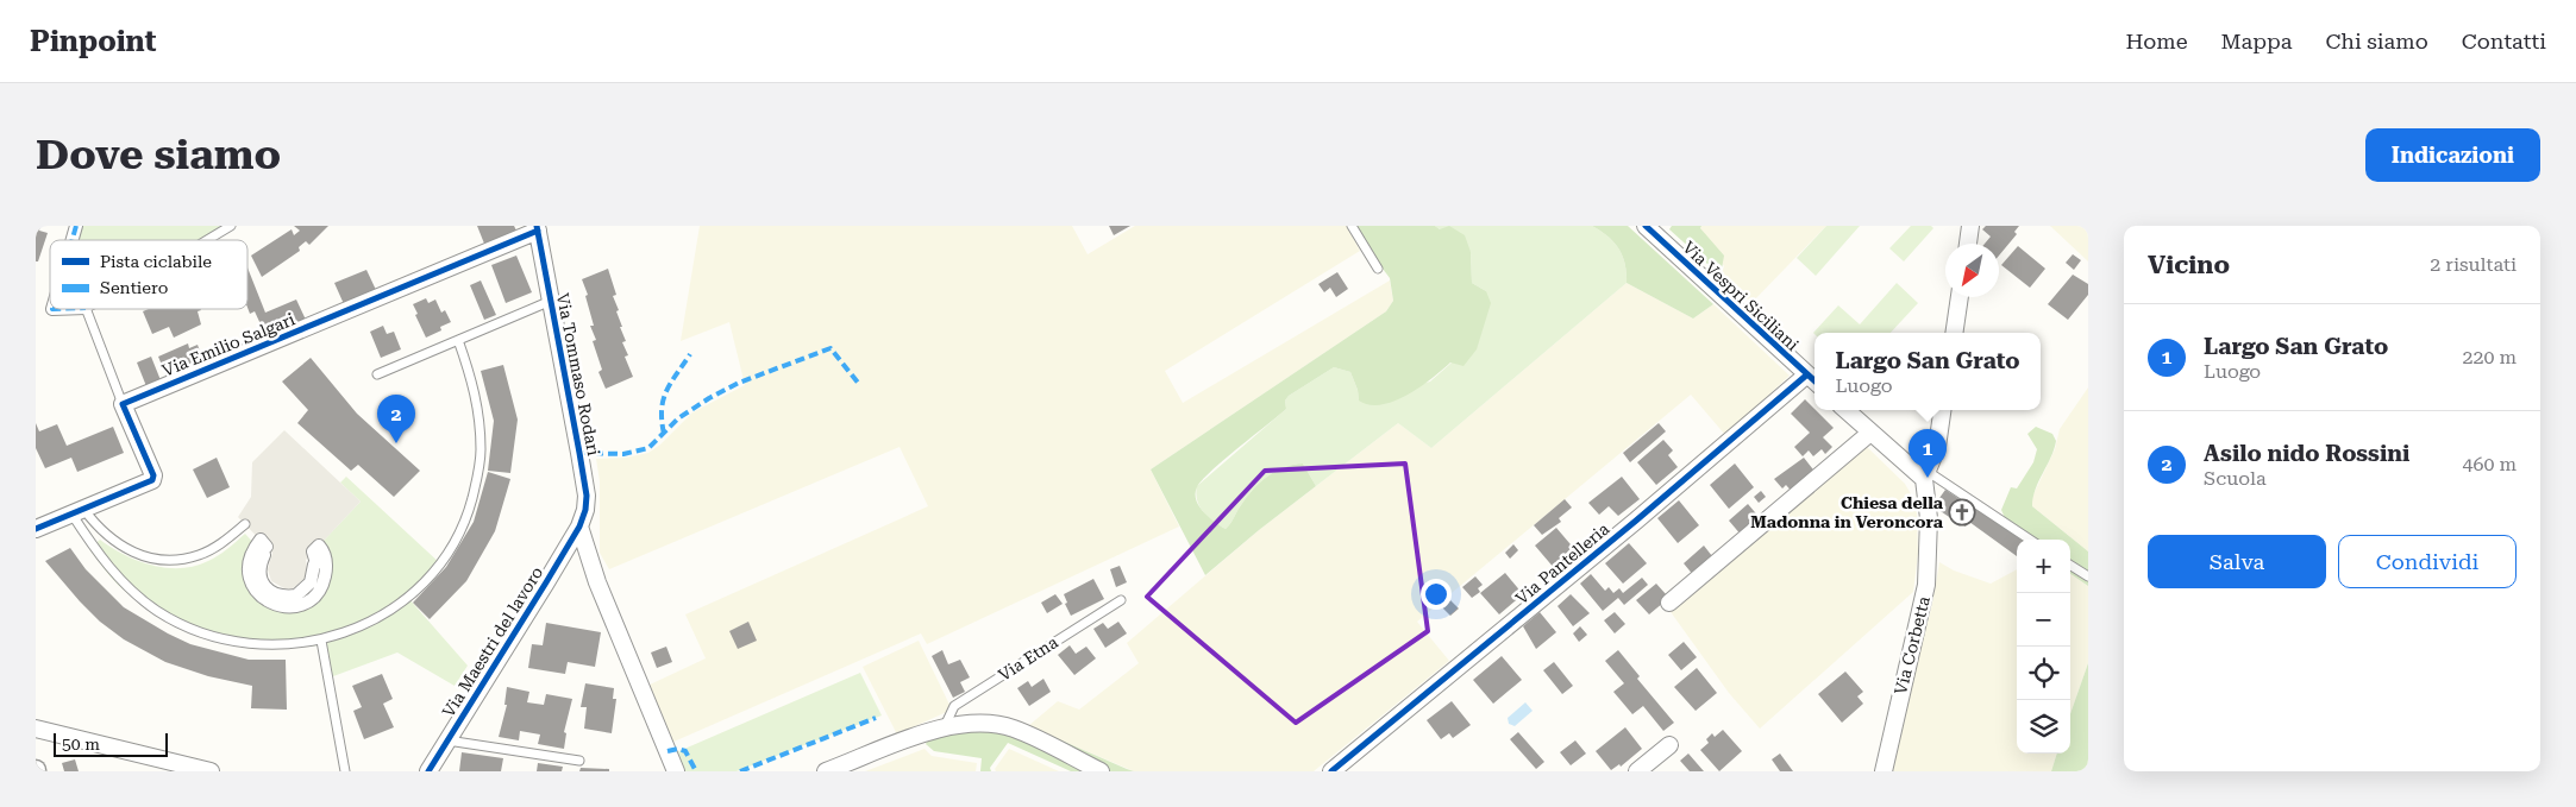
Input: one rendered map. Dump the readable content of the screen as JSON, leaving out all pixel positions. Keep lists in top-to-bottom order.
{
  "streets": {
    "street": [
      "Via Vespri Siciliani",
      "Via Emilio Salgari",
      "Via Tommaso Rodari",
      "Via Pantelleria",
      "Via Maestri del lavoro",
      "Via Corbetta"
    ],
    "lane": ["Via Etna"]
  },
  "crossings": [
    ["Via Vespri Siciliani", "Via Pantelleria"],
    ["Via Emilio Salgari", "Via Tommaso Rodari"],
    ["Via Tommaso Rodari", "Via Maestri del lavoro"]
  ],
  "places": {
    "church": ["Chiesa della Madonna in Veroncora"]
  },
  "legend": ["Pista ciclabile", "Sentiero"],
  "scale_bar": "50 m",
  "north": "bottom left",
  "page": {
    "header": "Pinpoint",
    "nav": [
      "Home",
      "Mappa",
      "Chi siamo",
      "Contatti"
    ],
    "buttons": [
      "Indicazioni",
      ["Salva", "Condividi"]
    ],
    "title": "Dove siamo",
    "heading": ["Vicino", "2 risultati"],
    "list": [
      {
        "mark": "1",
        "name": "Largo San Grato",
        "note": "Luogo",
        "value": "220 m"
      },
      {
        "mark": "2",
        "name": "Asilo nido Rossini",
        "note": "Scuola",
        "value": "460 m"
      }
    ],
    "popup": ["Largo San Grato", "Luogo"],
    "pins": ["2", "1"],
    "map_buttons": ["+", "−"],
    "scale": "50 m"
  }
}
